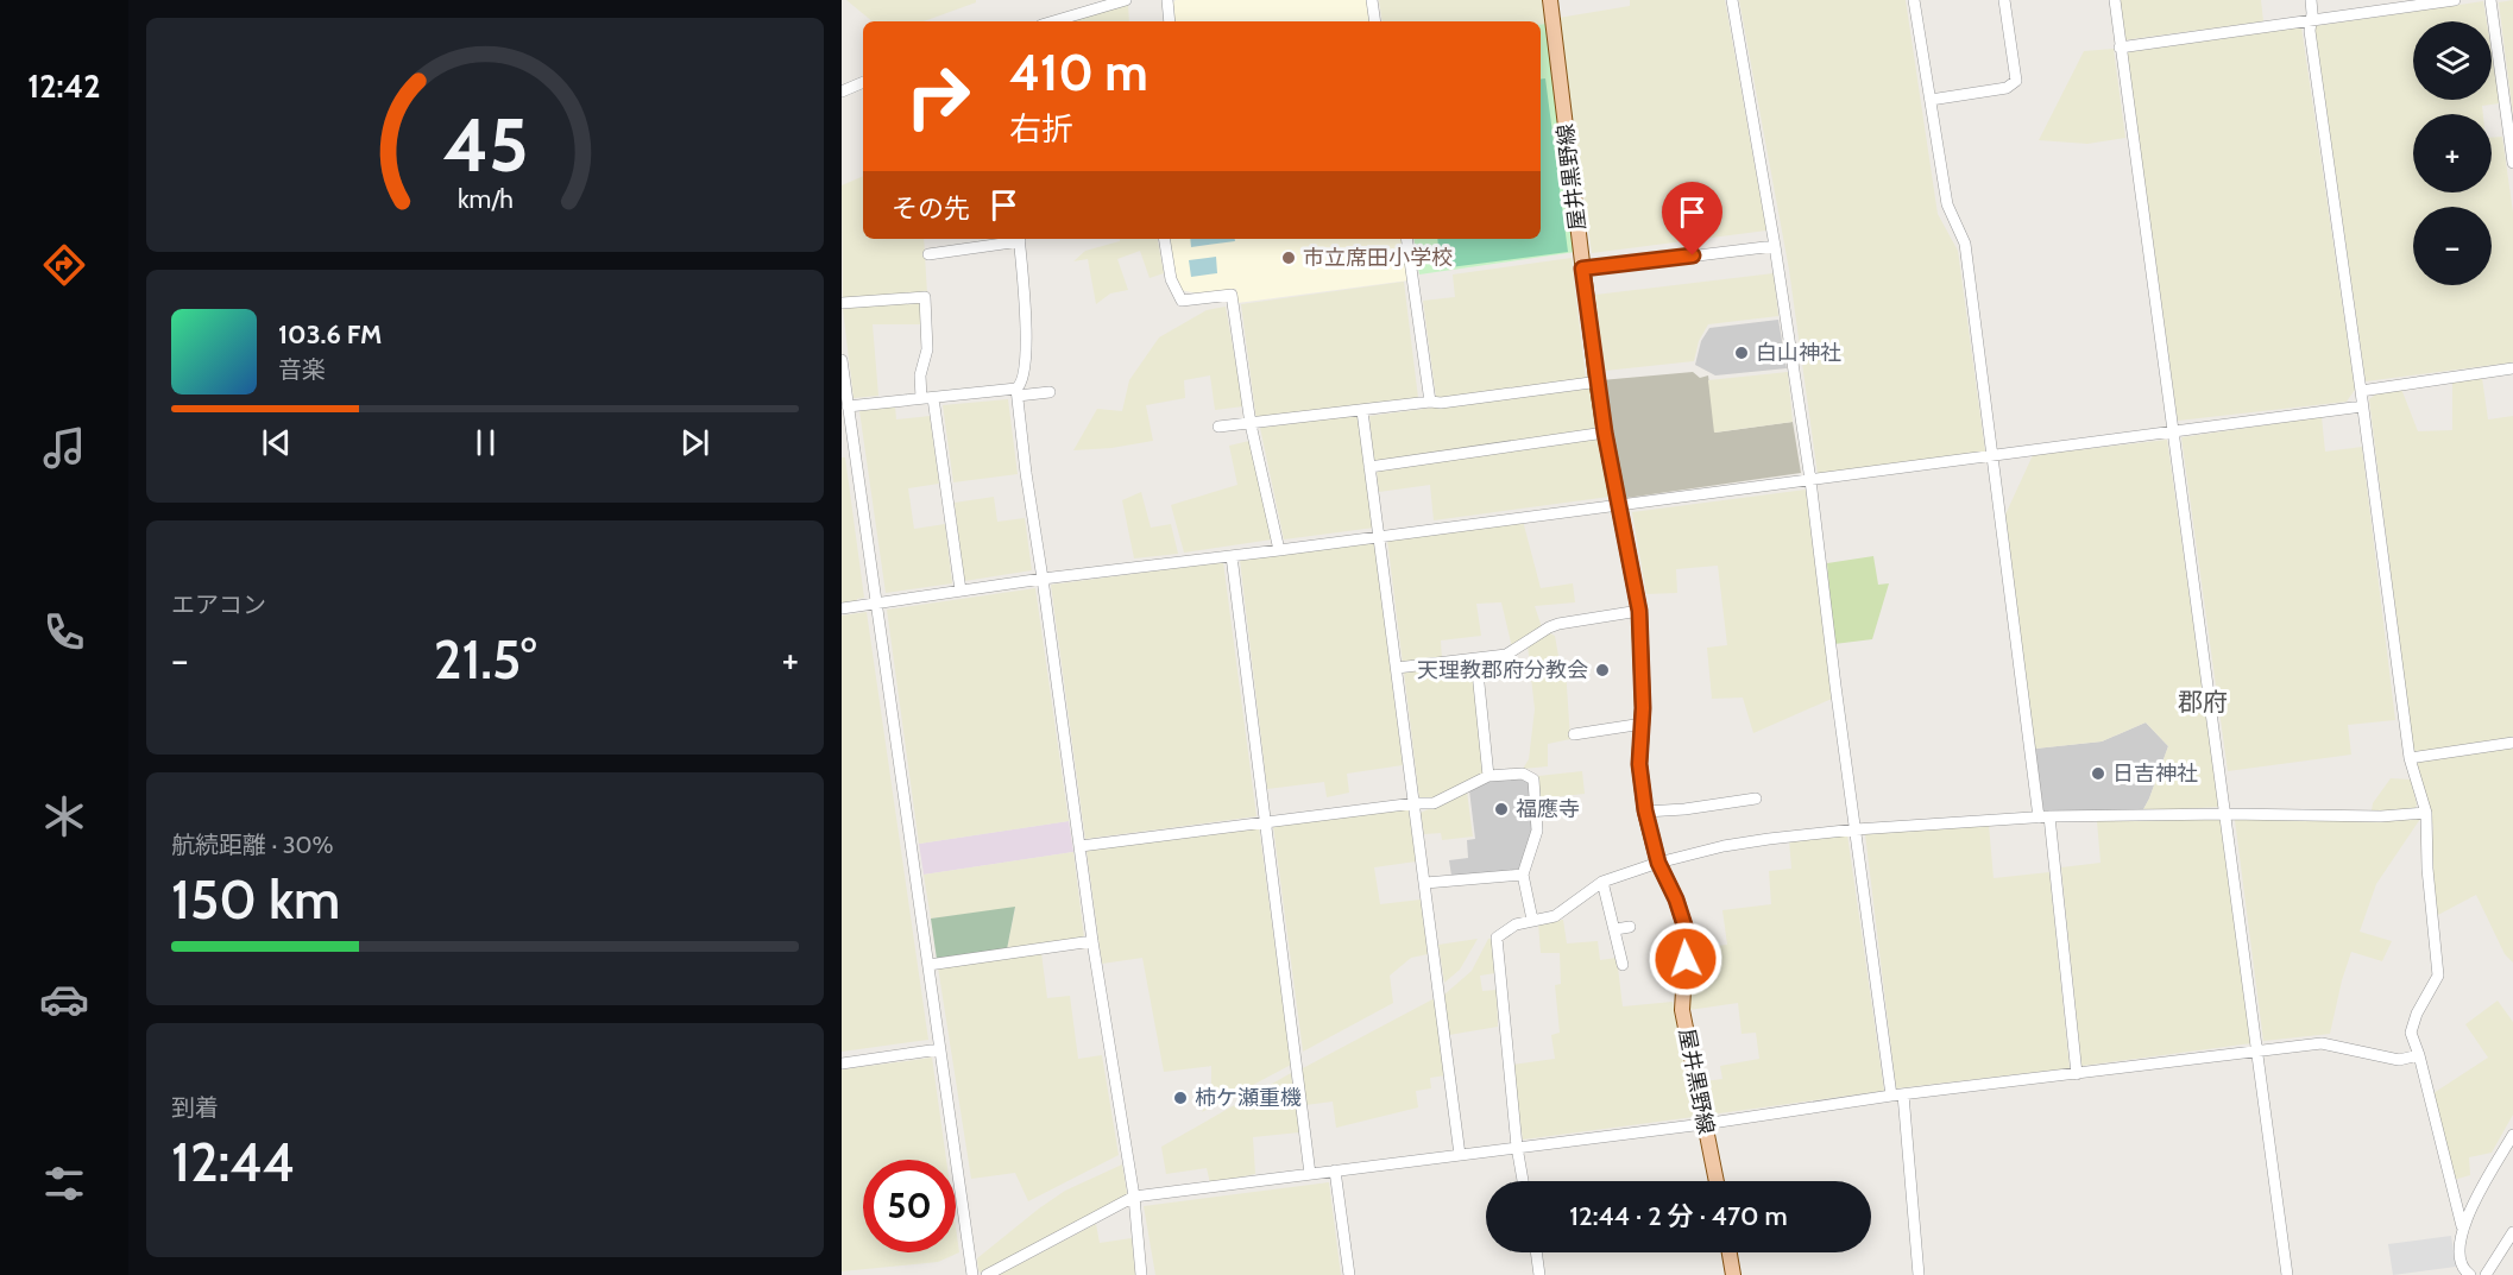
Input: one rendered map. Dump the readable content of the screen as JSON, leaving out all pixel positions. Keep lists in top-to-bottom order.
{
  "streets": {
    "main road": ["屋井黒野線"]
  },
  "districts": ["郡府"],
  "places": [
    "市立席田小学校",
    "白山神社",
    "天理教郡府分教会",
    "日吉神社",
    "福應寺",
    "柿ケ瀬重機"
  ],
  "page": {
    "tabs": "12:42",
    "map_buttons": ["+", "−"],
    "turn": ["410 m", "右折"],
    "then": "その先",
    "song": ["103.6 FM", "音楽"],
    "tile": [
      "エアコン",
      ["航続距離 · 30%", "150 km"],
      ["到着", "12:44"]
    ],
    "heat": ["−", "21.5°", "+"],
    "limit": "50",
    "trip": "12:44 · 2 分 · 470 m",
    "gauge": ["45", "km/h"]
  }
}
